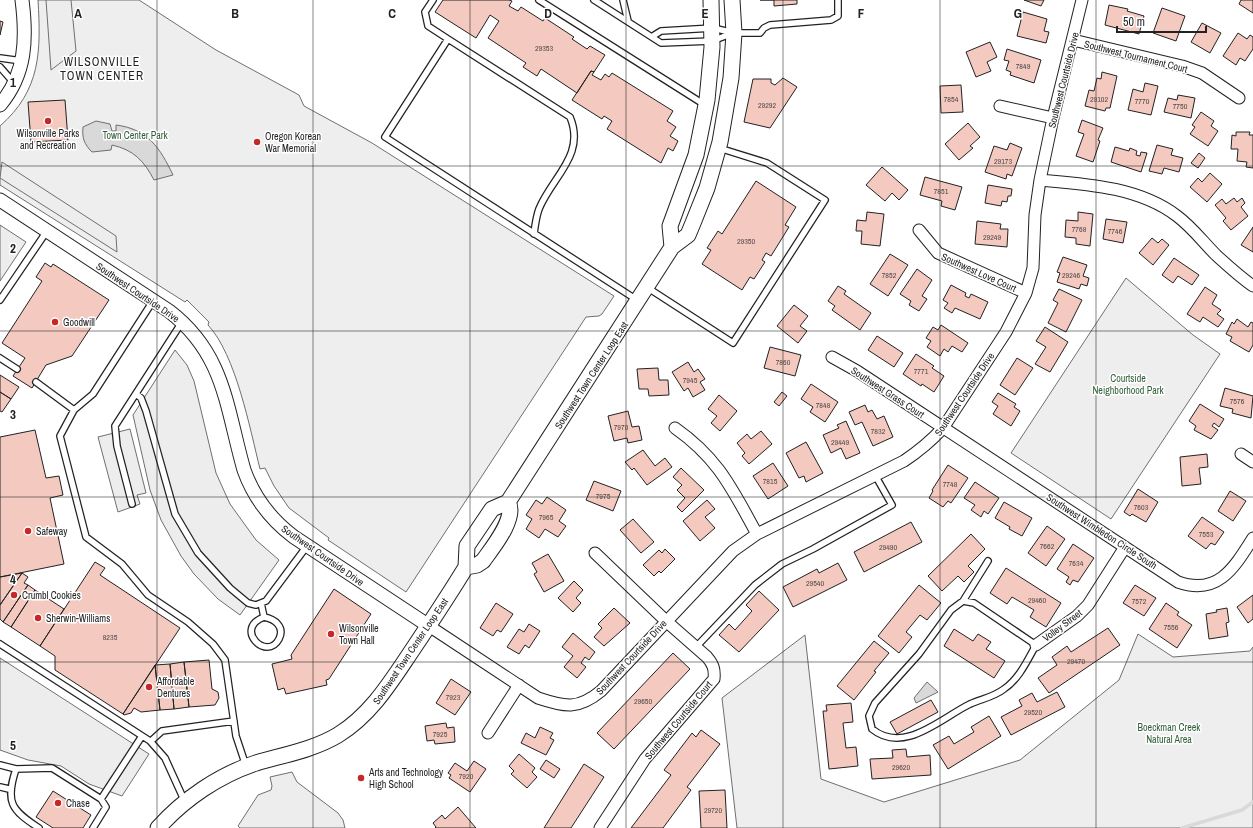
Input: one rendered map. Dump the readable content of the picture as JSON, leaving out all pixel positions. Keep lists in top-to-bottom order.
{
  "streets": {
    "main road": ["Southwest Town Center Loop East"],
    "street": [
      "Southwest Tournament Court",
      "Southwest Courtside Drive",
      "Southwest Love Court",
      "Southwest Grass Court",
      "Southwest Wimbledon Circle South",
      "Volley Street",
      "Southwest Courtside Court"
    ]
  },
  "crossings": [
    ["Southwest Tournament Court", "Southwest Courtside Drive"],
    ["Southwest Courtside Drive", "Southwest Love Court"],
    ["Southwest Courtside Drive", "Southwest Town Center Loop East"],
    ["Southwest Courtside Drive", "Southwest Grass Court"],
    ["Southwest Courtside Drive", "Southwest Wimbledon Circle South"],
    ["Southwest Courtside Drive", "Southwest Courtside Court"],
    ["Southwest Grass Court", "Southwest Wimbledon Circle South"],
    ["Southwest Wimbledon Circle South", "Volley Street"]
  ],
  "districts": ["WILSONVILLE TOWN CENTER"],
  "parks": ["Town Center Park", "Courtside Neighborhood Park", "Boeckman Creek Natural Area"],
  "places": [
    "Wilsonville Parks and Recreation",
    "Oregon Korean War Memorial",
    "Goodwill",
    "Safeway",
    "Crumbl Cookies",
    "Sherwin-Williams",
    "Wilsonville Town Hall",
    "Affordable Dentures",
    "Arts and Technology High School",
    "Chase"
  ],
  "house_numbers": [
    "29353",
    "7849",
    "7854",
    "29102",
    "7770",
    "29292",
    "7750",
    "29173",
    "7851",
    "7768",
    "7746",
    "29249",
    "29350",
    "7852",
    "29246",
    "7860",
    "7771",
    "7945",
    "7576",
    "7848",
    "7970",
    "7832",
    "29449",
    "7815",
    "7748",
    "7975",
    "7603",
    "7965",
    "7553",
    "7662",
    "29490",
    "7634",
    "29540",
    "29460",
    "7572",
    "7556",
    "8235",
    "29470",
    "7923",
    "29650",
    "29520",
    "7925",
    "29620",
    "7920",
    "29720"
  ],
  "scale_bar": "50 m",
  "grid": {
    "columns": [
      "A",
      "B",
      "C",
      "D",
      "E",
      "F",
      "G"
    ],
    "rows": [
      "1",
      "2",
      "3",
      "4",
      "5"
    ]
  }
}
